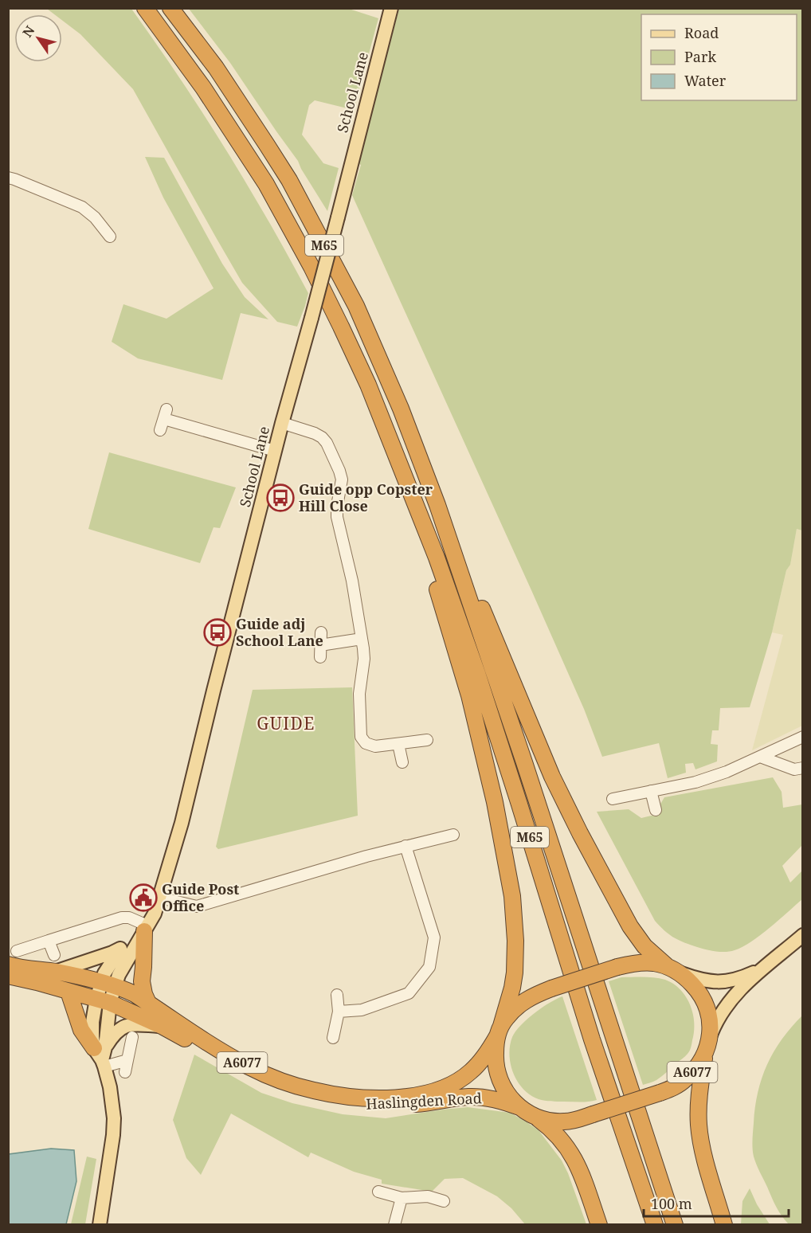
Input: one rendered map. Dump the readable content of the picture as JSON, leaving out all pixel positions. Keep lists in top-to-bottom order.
{
  "streets": {
    "highway": ["M65", "A6077", "Haslingden Road"],
    "main road": ["School Lane"]
  },
  "crossings": [
    ["School Lane", "Haslingden Road"],
    ["A6077", "Haslingden Road"]
  ],
  "districts": ["GUIDE"],
  "places": {
    "bus stop": ["Guide opp Copster Hill Close", "Guide adj School Lane"],
    "public building": ["Guide Post Office"]
  },
  "legend": ["Road", "Park", "Water"],
  "scale_bar": "100 m",
  "north": "top left"
}
